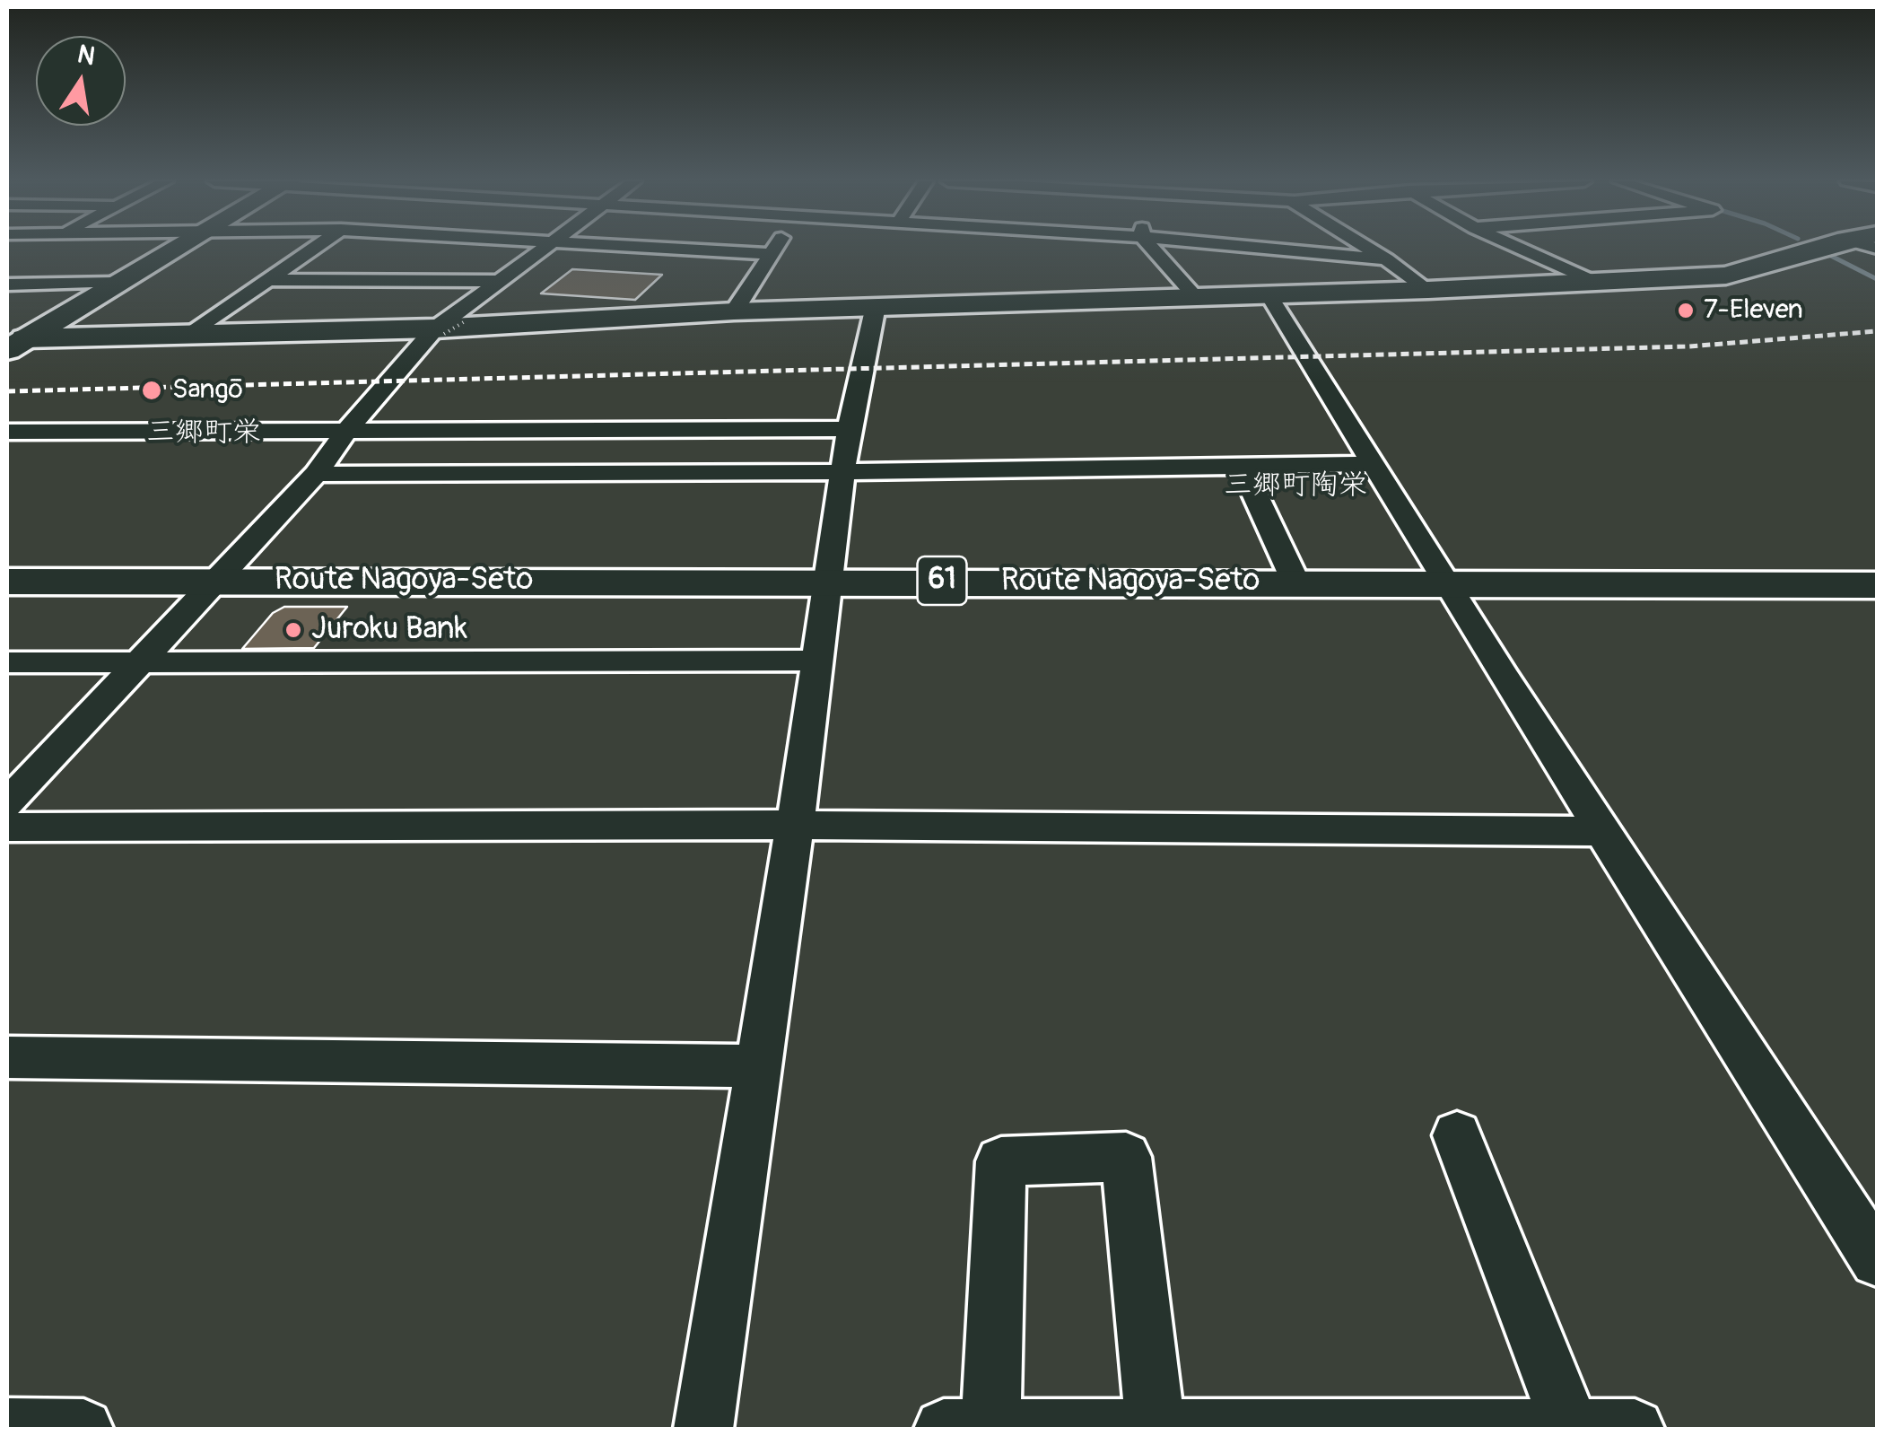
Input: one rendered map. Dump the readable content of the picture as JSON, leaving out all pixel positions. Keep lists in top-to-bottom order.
{
  "streets": {
    "street": ["Route Nagoya-Seto", "61"]
  },
  "districts": ["三郷町栄", "三郷町陶栄"],
  "places": ["7-Eleven", "Sangō", "Juroku Bank"],
  "north": "top"
}
